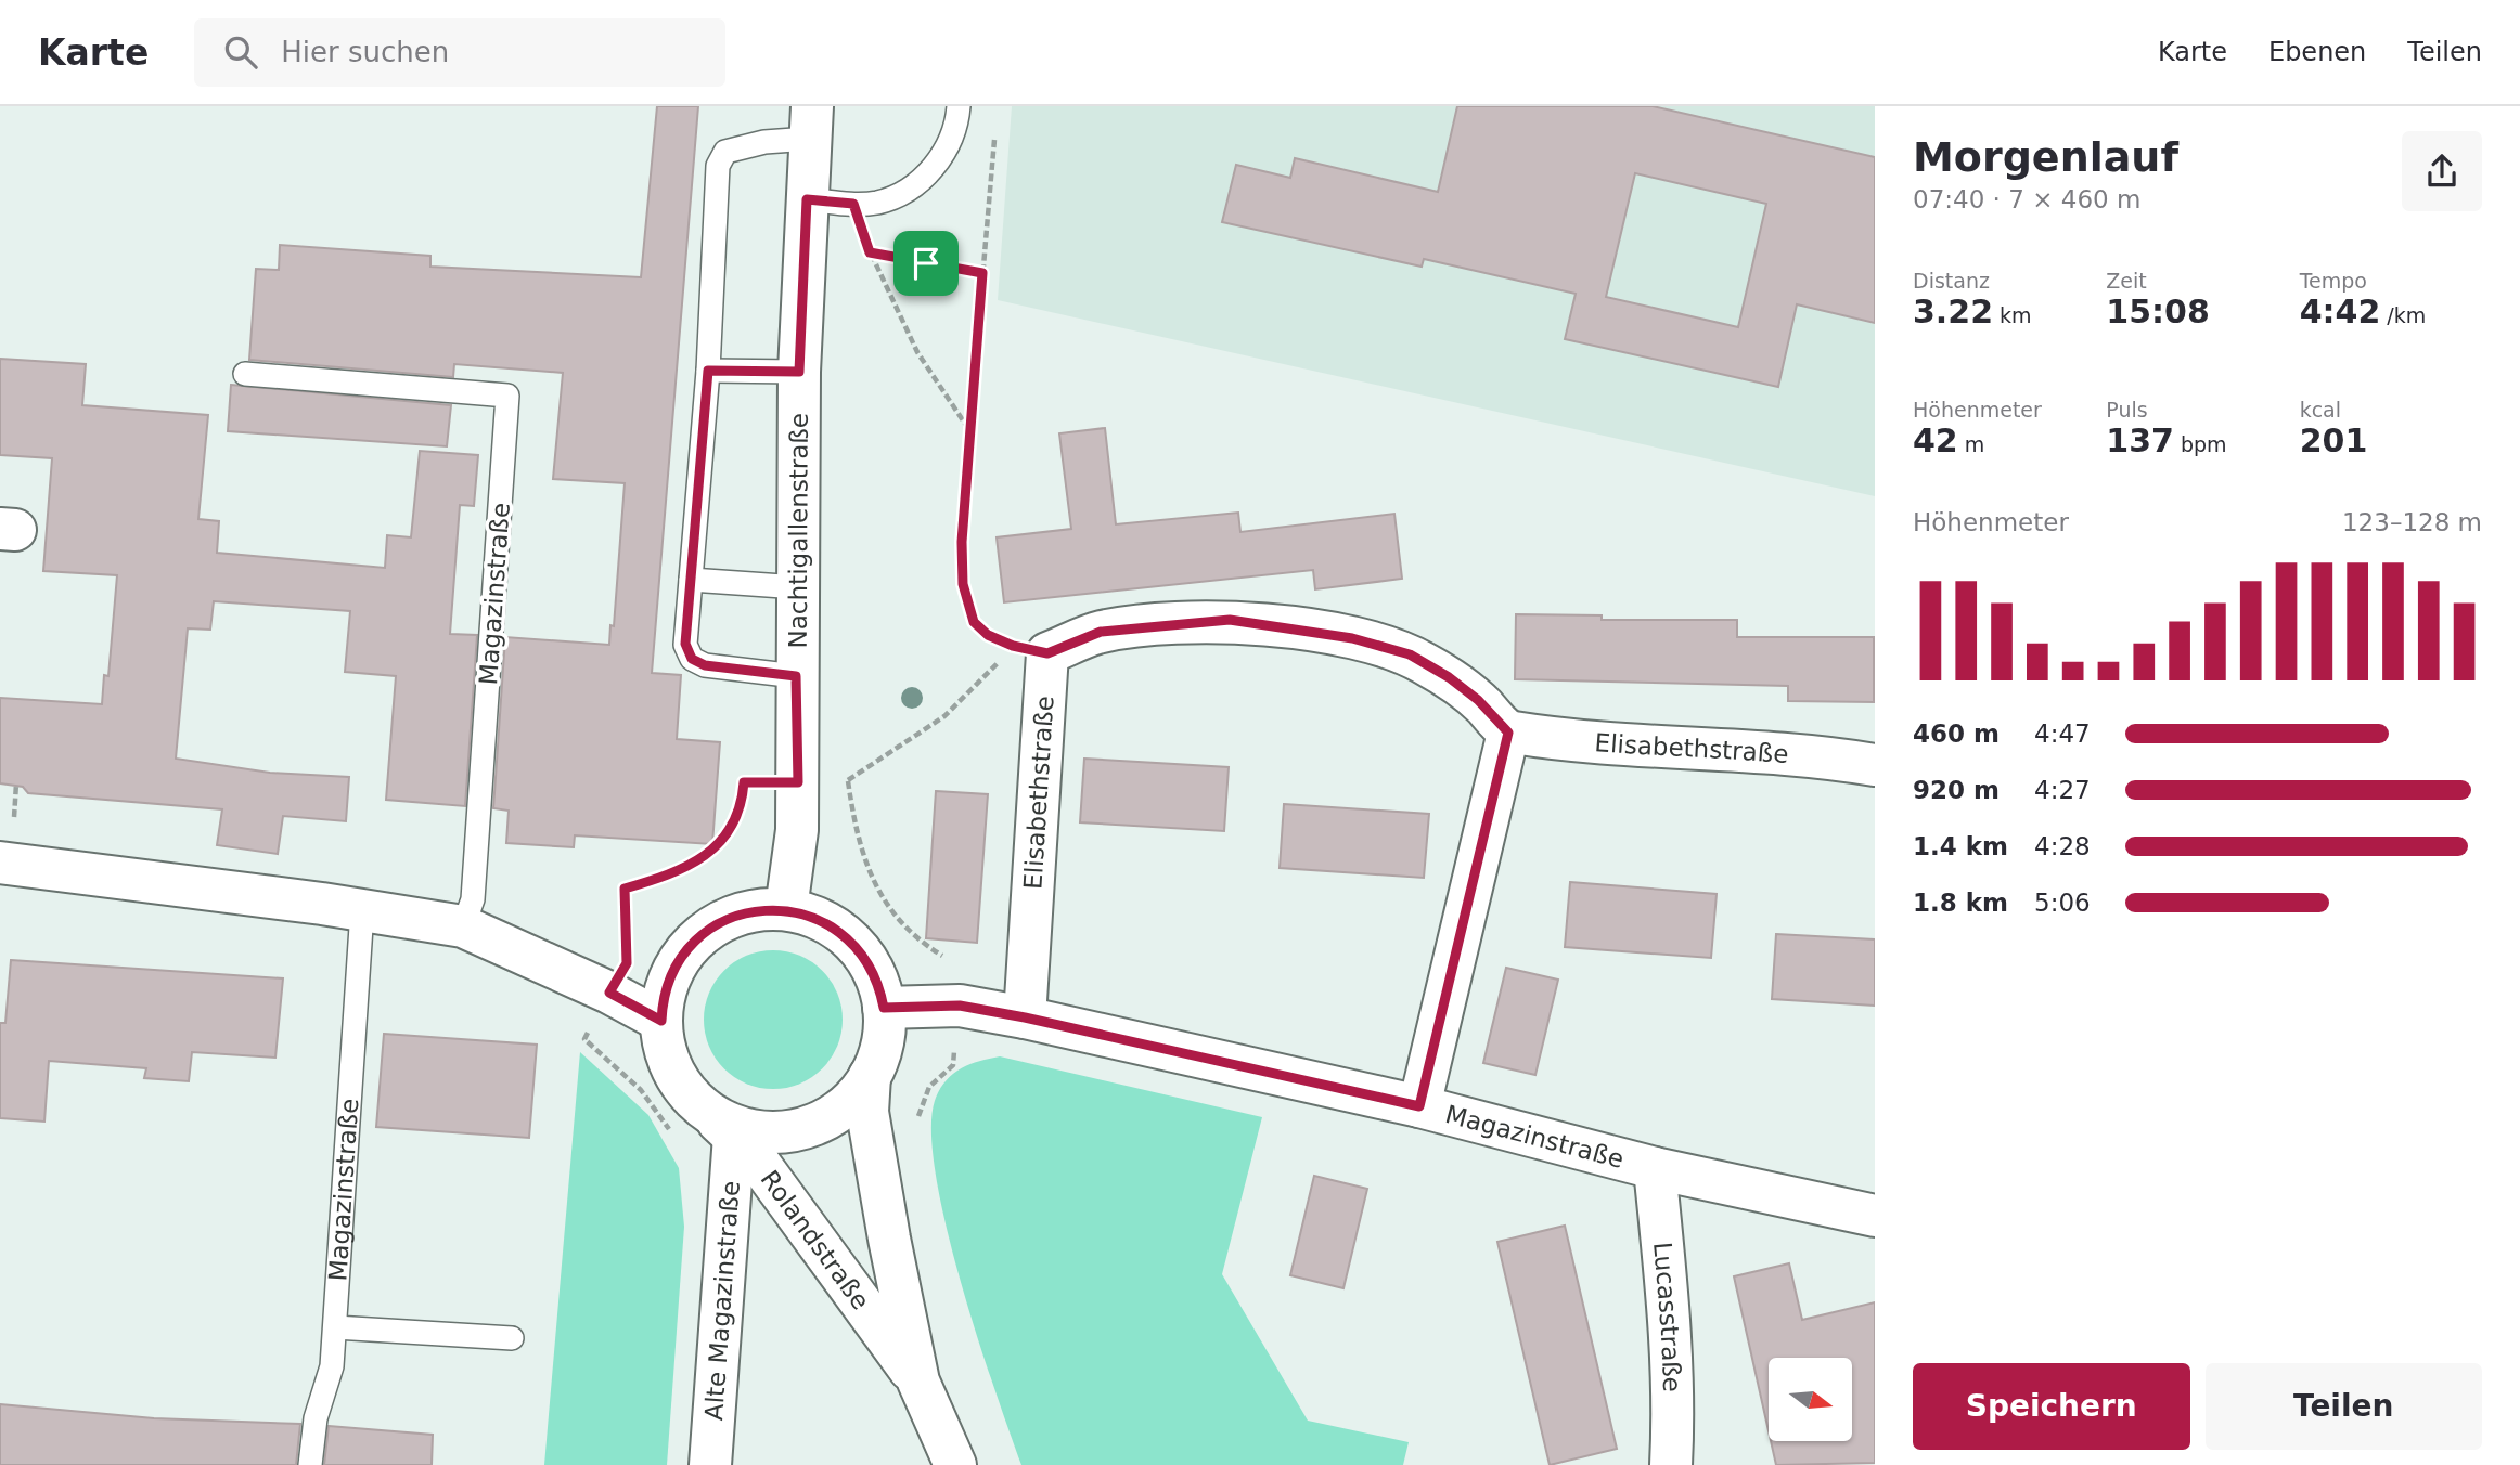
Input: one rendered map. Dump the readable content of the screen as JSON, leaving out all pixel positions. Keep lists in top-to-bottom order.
{
  "streets": {
    "street": [
      "Nachtigallenstraße",
      "Magazinstraße",
      "Elisabethstraße",
      "Rolandstraße",
      "Alte Magazinstraße",
      "Lucasstraße"
    ]
  },
  "crossings": [
    ["Nachtigallenstraße", "Magazinstraße"],
    ["Nachtigallenstraße", "Rolandstraße"],
    ["Magazinstraße", "Elisabethstraße"],
    ["Magazinstraße", "Rolandstraße"],
    ["Magazinstraße", "Lucasstraße"],
    ["Rolandstraße", "Alte Magazinstraße"]
  ],
  "north": "right",
  "page": {
    "header": "Karte",
    "search": "Hier suchen",
    "nav": ["Karte", "Ebenen", "Teilen"],
    "heading": ["Morgenlauf", "07:40 · 7 × 460 m"],
    "stats": [
      ["Distanz", "3.22 km"],
      ["Zeit", "15:08"],
      ["Tempo", "4:42 /km"],
      ["Höhenmeter", "42 m"],
      ["Puls", "137 bpm"],
      ["kcal", "201"]
    ],
    "chart": ["Höhenmeter", "123–128 m"],
    "list": [
      {
        "name": "460 m",
        "note": "4:47"
      },
      {
        "name": "920 m",
        "note": "4:27"
      },
      {
        "name": "1.4 km",
        "note": "4:28"
      },
      {
        "name": "1.8 km",
        "note": "5:06"
      }
    ],
    "buttons": ["Speichern", "Teilen"]
  }
}
